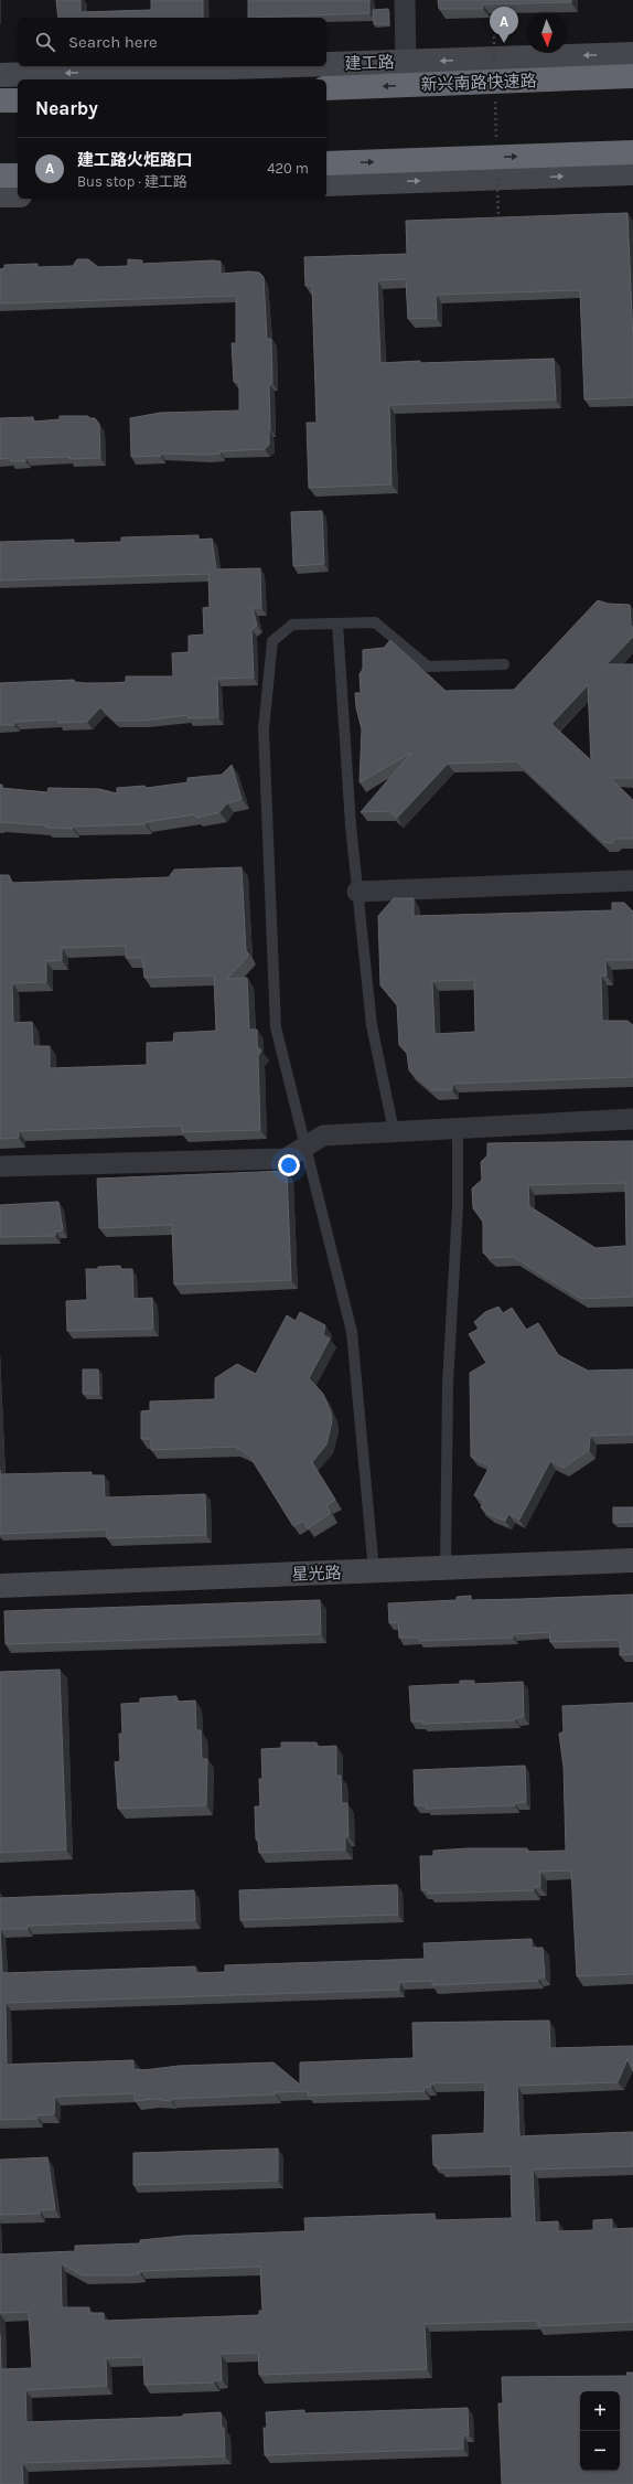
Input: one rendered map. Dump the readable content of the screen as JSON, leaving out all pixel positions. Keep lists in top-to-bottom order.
{
  "streets": {
    "highway": ["新兴南路快速路"],
    "main road": ["建工路", "星光路"]
  },
  "north": "bottom",
  "page": {
    "pins": "A",
    "search": "Search here",
    "heading": "Nearby",
    "list": [
      {
        "mark": "A",
        "name": "建工路火炬路口",
        "note": "Bus stop · 建工路",
        "value": "420 m"
      }
    ],
    "map_buttons": ["+", "−"]
  }
}
